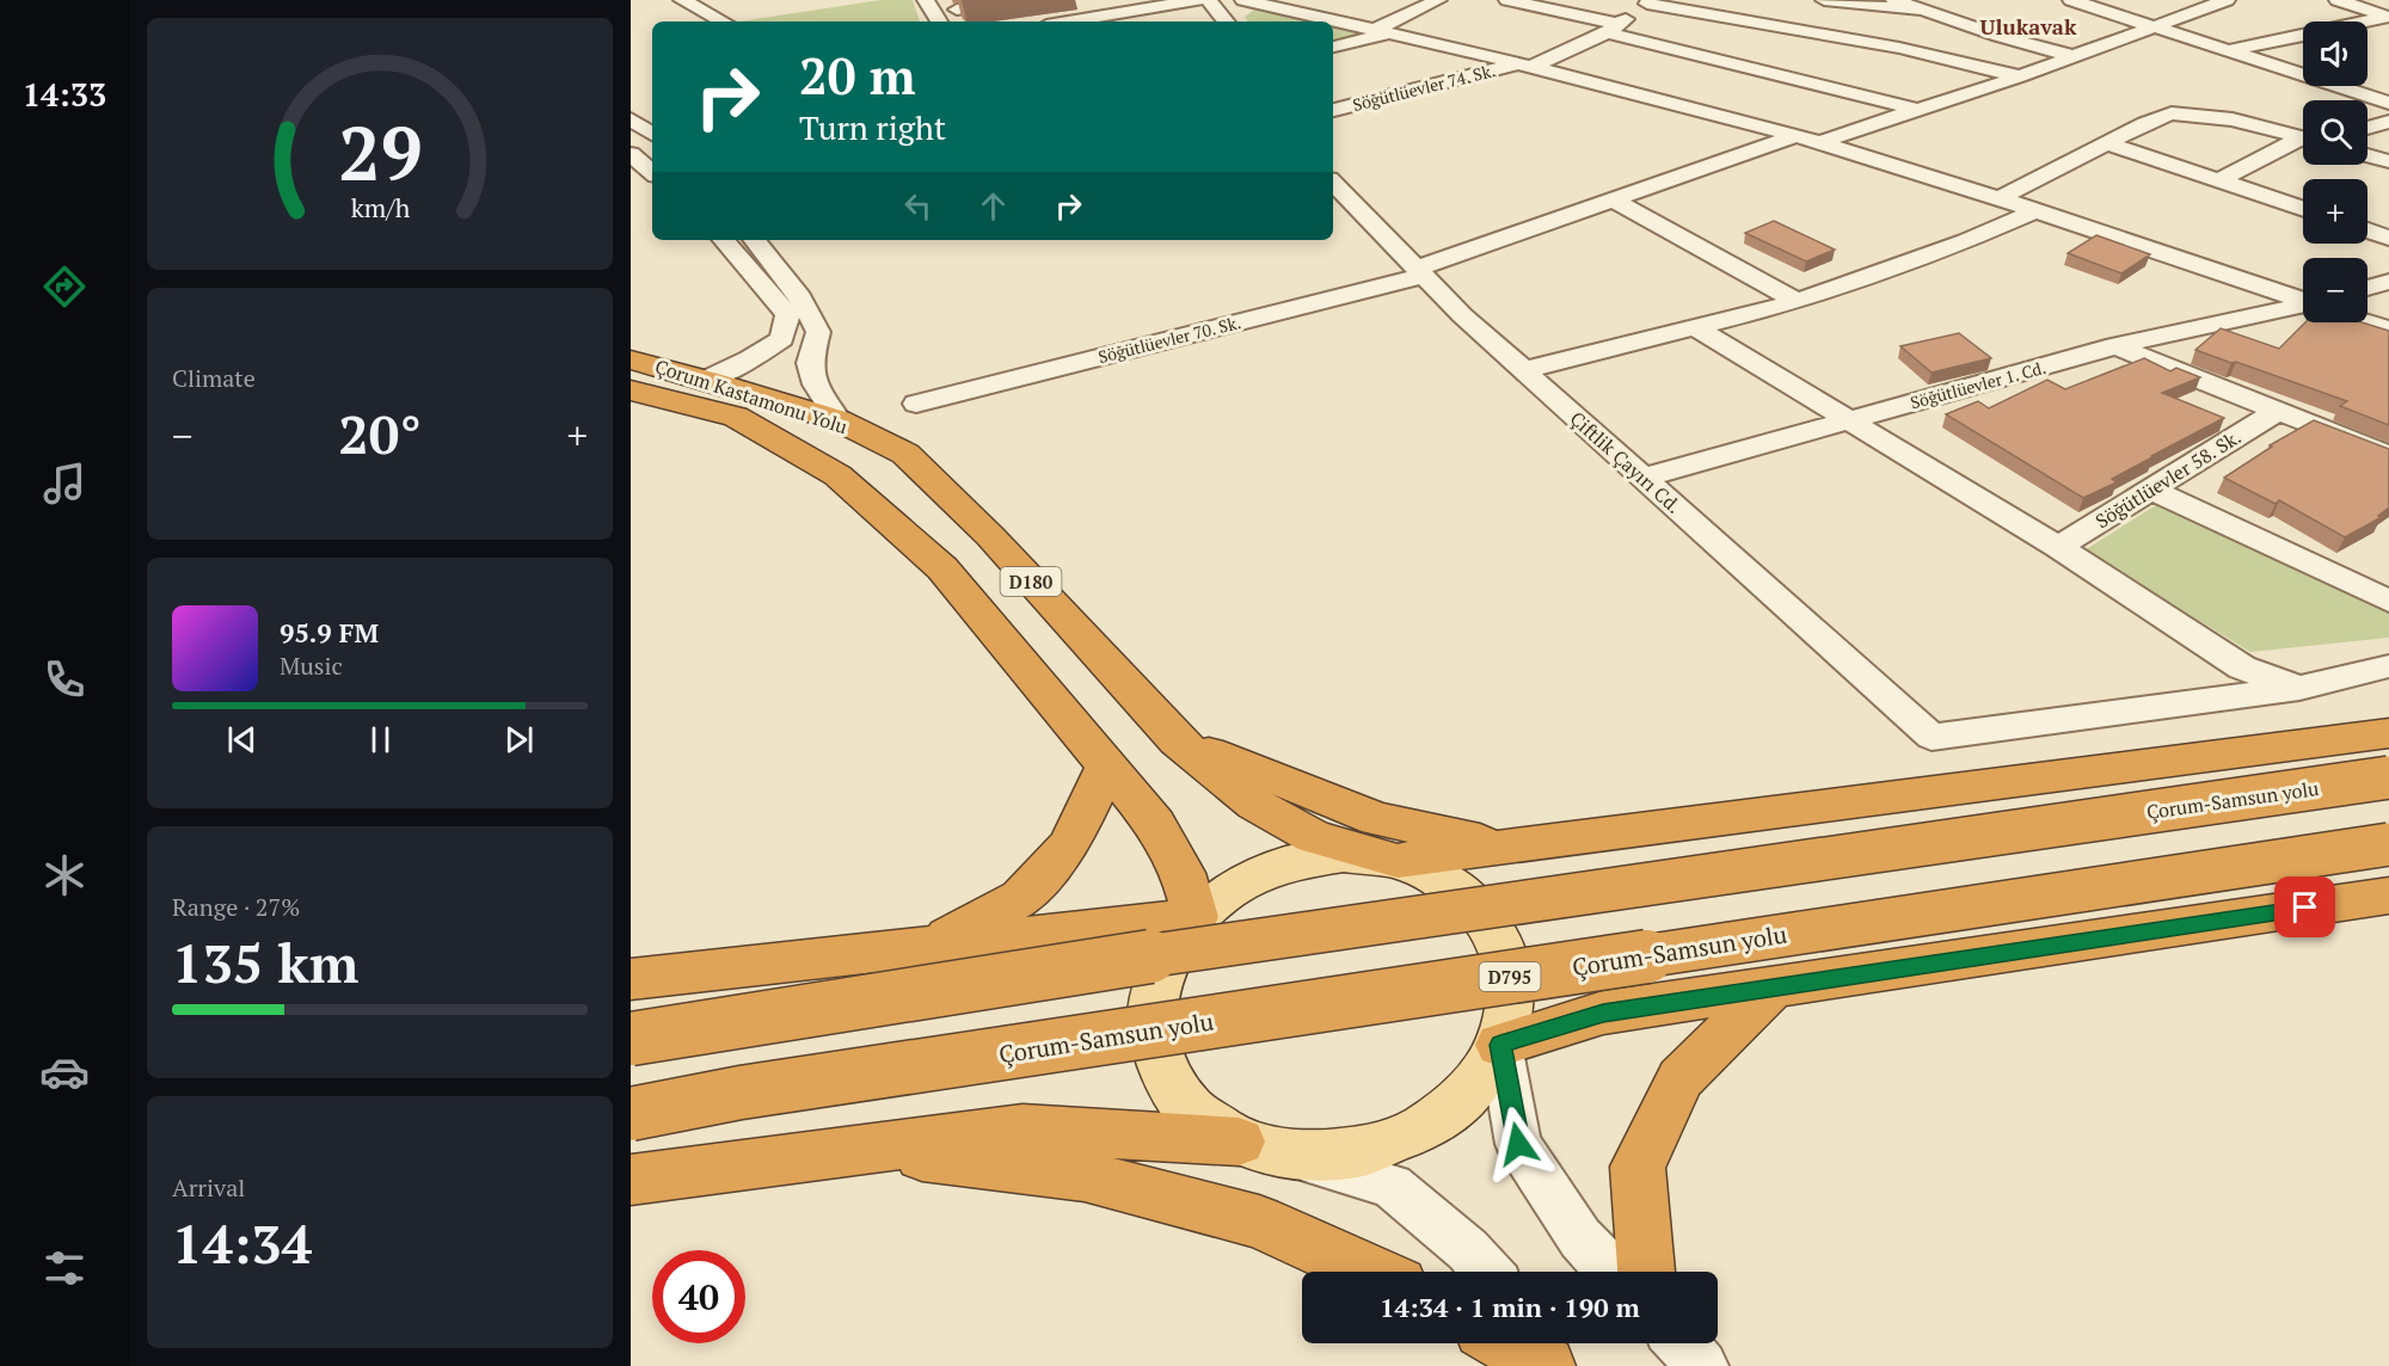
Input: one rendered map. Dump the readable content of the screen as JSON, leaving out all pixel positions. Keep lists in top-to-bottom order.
{
  "streets": {
    "highway": [
      "Çorum Kastamonu Yolu",
      "D180",
      "Çorum-Samsun yolu",
      "D795"
    ],
    "street": [
      "Söğütlüevler 74. Sk.",
      "Söğütlüevler 70. Sk.",
      "Söğütlüevler 1. Cd.",
      "Çiftlik Çayırı Cd.",
      "Söğütlüevler 58. Sk."
    ]
  },
  "crossings": [
    ["Söğütlüevler 70. Sk.", "Çiftlik Çayırı Cd."],
    ["Söğütlüevler 1. Cd.", "Çiftlik Çayırı Cd."]
  ],
  "districts": ["Ulukavak"],
  "page": {
    "tabs": "14:33",
    "map_buttons": ["+", "−"],
    "turn": ["20 m", "Turn right"],
    "tile": [
      "Climate",
      ["Range · 27%", "135 km"],
      ["Arrival", "14:34"]
    ],
    "heat": ["−", "20°", "+"],
    "song": ["95.9 FM", "Music"],
    "limit": "40",
    "trip": "14:34 · 1 min · 190 m",
    "gauge": ["29", "km/h"]
  }
}
